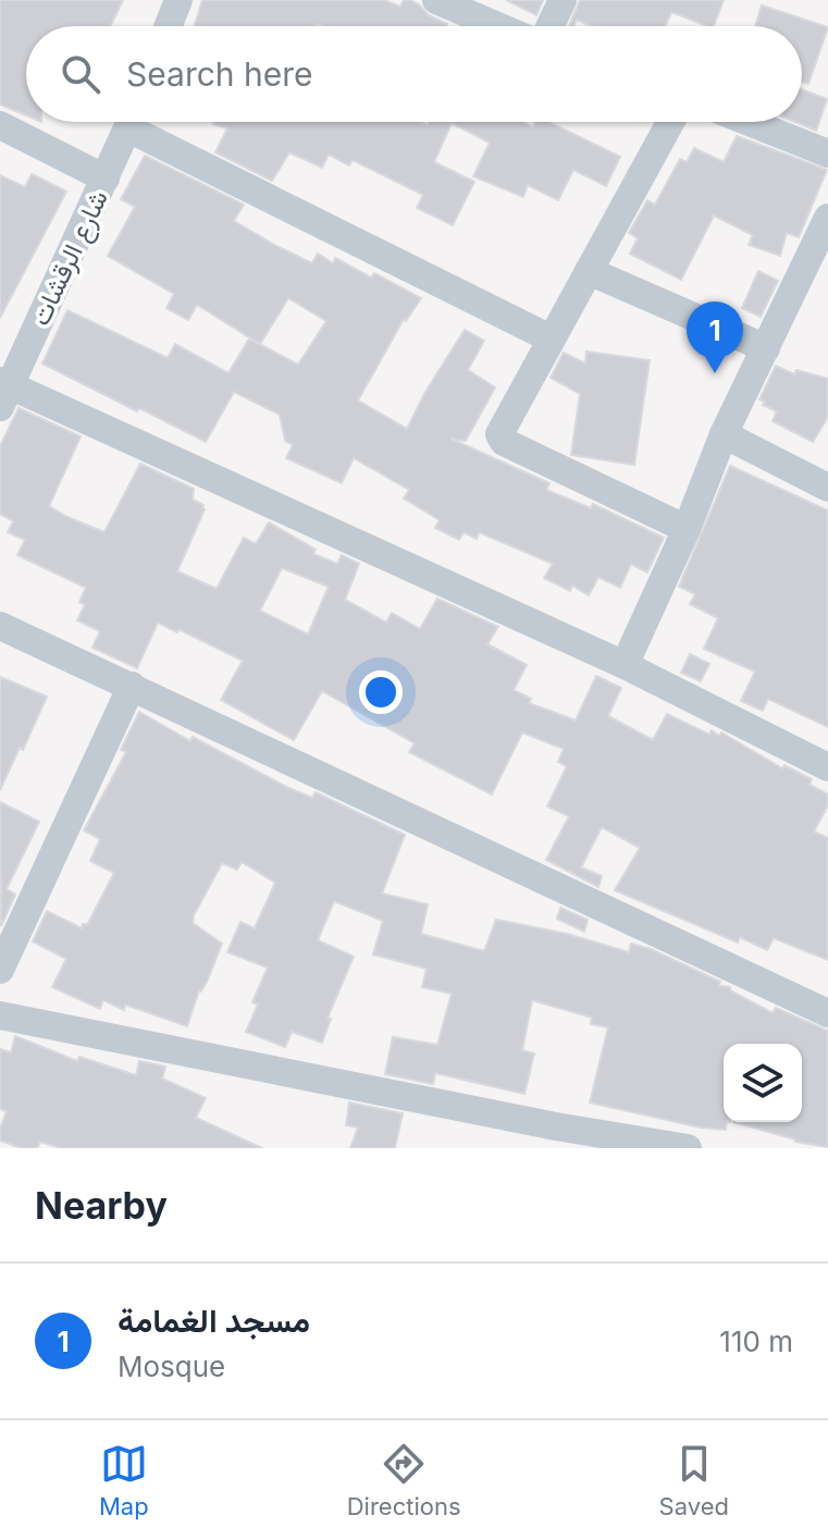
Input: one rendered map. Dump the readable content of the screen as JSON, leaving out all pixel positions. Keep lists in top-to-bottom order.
{
  "streets": {
    "street": ["شارع الرقشات"]
  },
  "page": {
    "search": "Search here",
    "pins": "1",
    "heading": "Nearby",
    "list": [
      {
        "mark": "1",
        "name": "مسجد الغمامة",
        "note": "Mosque",
        "value": "110 m"
      }
    ],
    "nav": ["Map", "Directions", "Saved"]
  }
}
